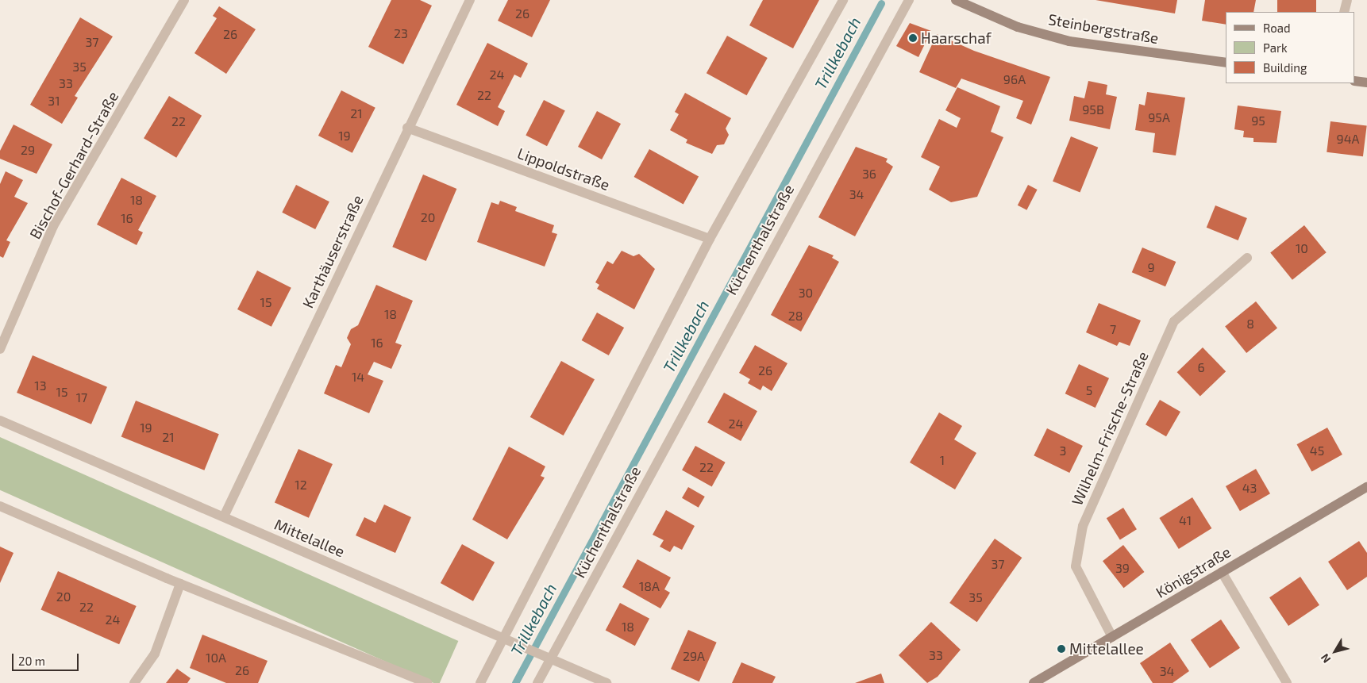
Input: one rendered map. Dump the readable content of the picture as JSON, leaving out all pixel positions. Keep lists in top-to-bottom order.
{
  "streets": {
    "street": [
      "Steinbergstraße",
      "Bischof-Gerhard-Straße",
      "Lippoldstraße",
      "Küchenthalstraße",
      "Karthäuserstraße",
      "Wilhelm-Frische-Straße",
      "Mittelallee",
      "Königstraße"
    ]
  },
  "crossings": [
    ["Lippoldstraße", "Karthäuserstraße"],
    ["Küchenthalstraße", "Mittelallee"],
    ["Karthäuserstraße", "Mittelallee"],
    ["Wilhelm-Frische-Straße", "Königstraße"]
  ],
  "water": ["Trillkebach"],
  "places": ["Haarschaf", "Mittelallee"],
  "house_numbers": [
    "26",
    "23",
    "26",
    "37",
    "35",
    "24",
    "96A",
    "33",
    "22",
    "31",
    "95B",
    "21",
    "95A",
    "95",
    "22",
    "19",
    "94A",
    "29",
    "36",
    "34",
    "18",
    "20",
    "16",
    "10",
    "9",
    "30",
    "15",
    "18",
    "28",
    "8",
    "7",
    "16",
    "6",
    "26",
    "14",
    "13",
    "5",
    "15",
    "17",
    "24",
    "19",
    "21",
    "3",
    "45",
    "1",
    "22",
    "12",
    "43",
    "41",
    "37",
    "39",
    "18A",
    "20",
    "35",
    "22",
    "24",
    "18",
    "33",
    "29A",
    "10A",
    "26",
    "34"
  ],
  "legend": ["Road", "Park", "Building"],
  "scale_bar": "20 m",
  "north": "bottom left"
}
